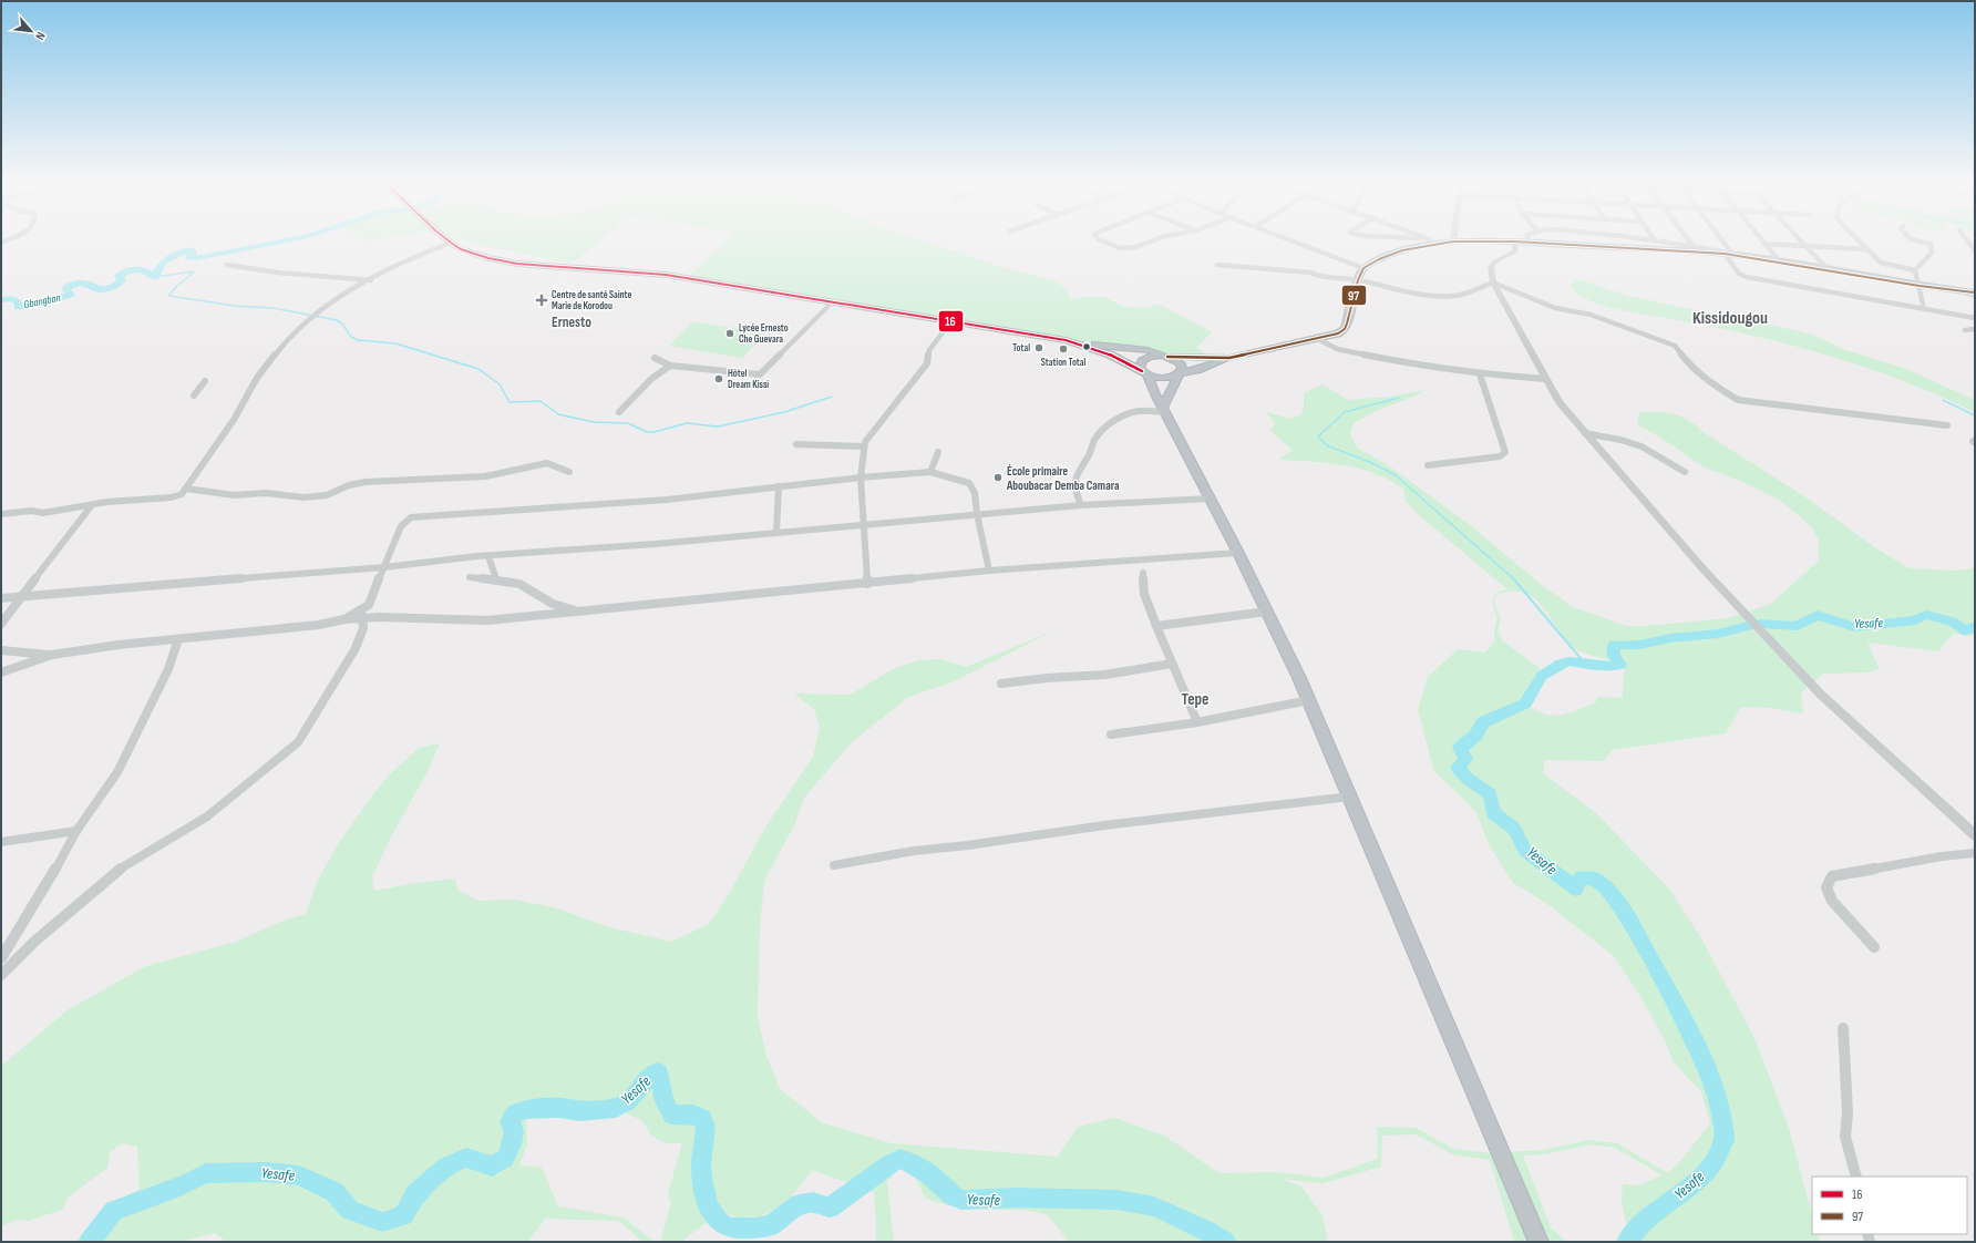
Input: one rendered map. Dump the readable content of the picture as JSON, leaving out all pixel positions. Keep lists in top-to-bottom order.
{
  "districts": ["Kissidougou", "Ernesto", "Tepe"],
  "water": ["Gbangban", "Yesafe"],
  "places": {
    "health": ["Centre de santé Sainte Marie de Korodou"],
    "other": [
      "Lycée Ernesto Che Guevara",
      "Total",
      "Station Total",
      "Hôtel Dream Kissi",
      "École primaire Aboubacar Demba Camara"
    ]
  },
  "lines": ["transit line 16", "transit line 97"],
  "legend": ["16", "97"],
  "north": "bottom right"
}
